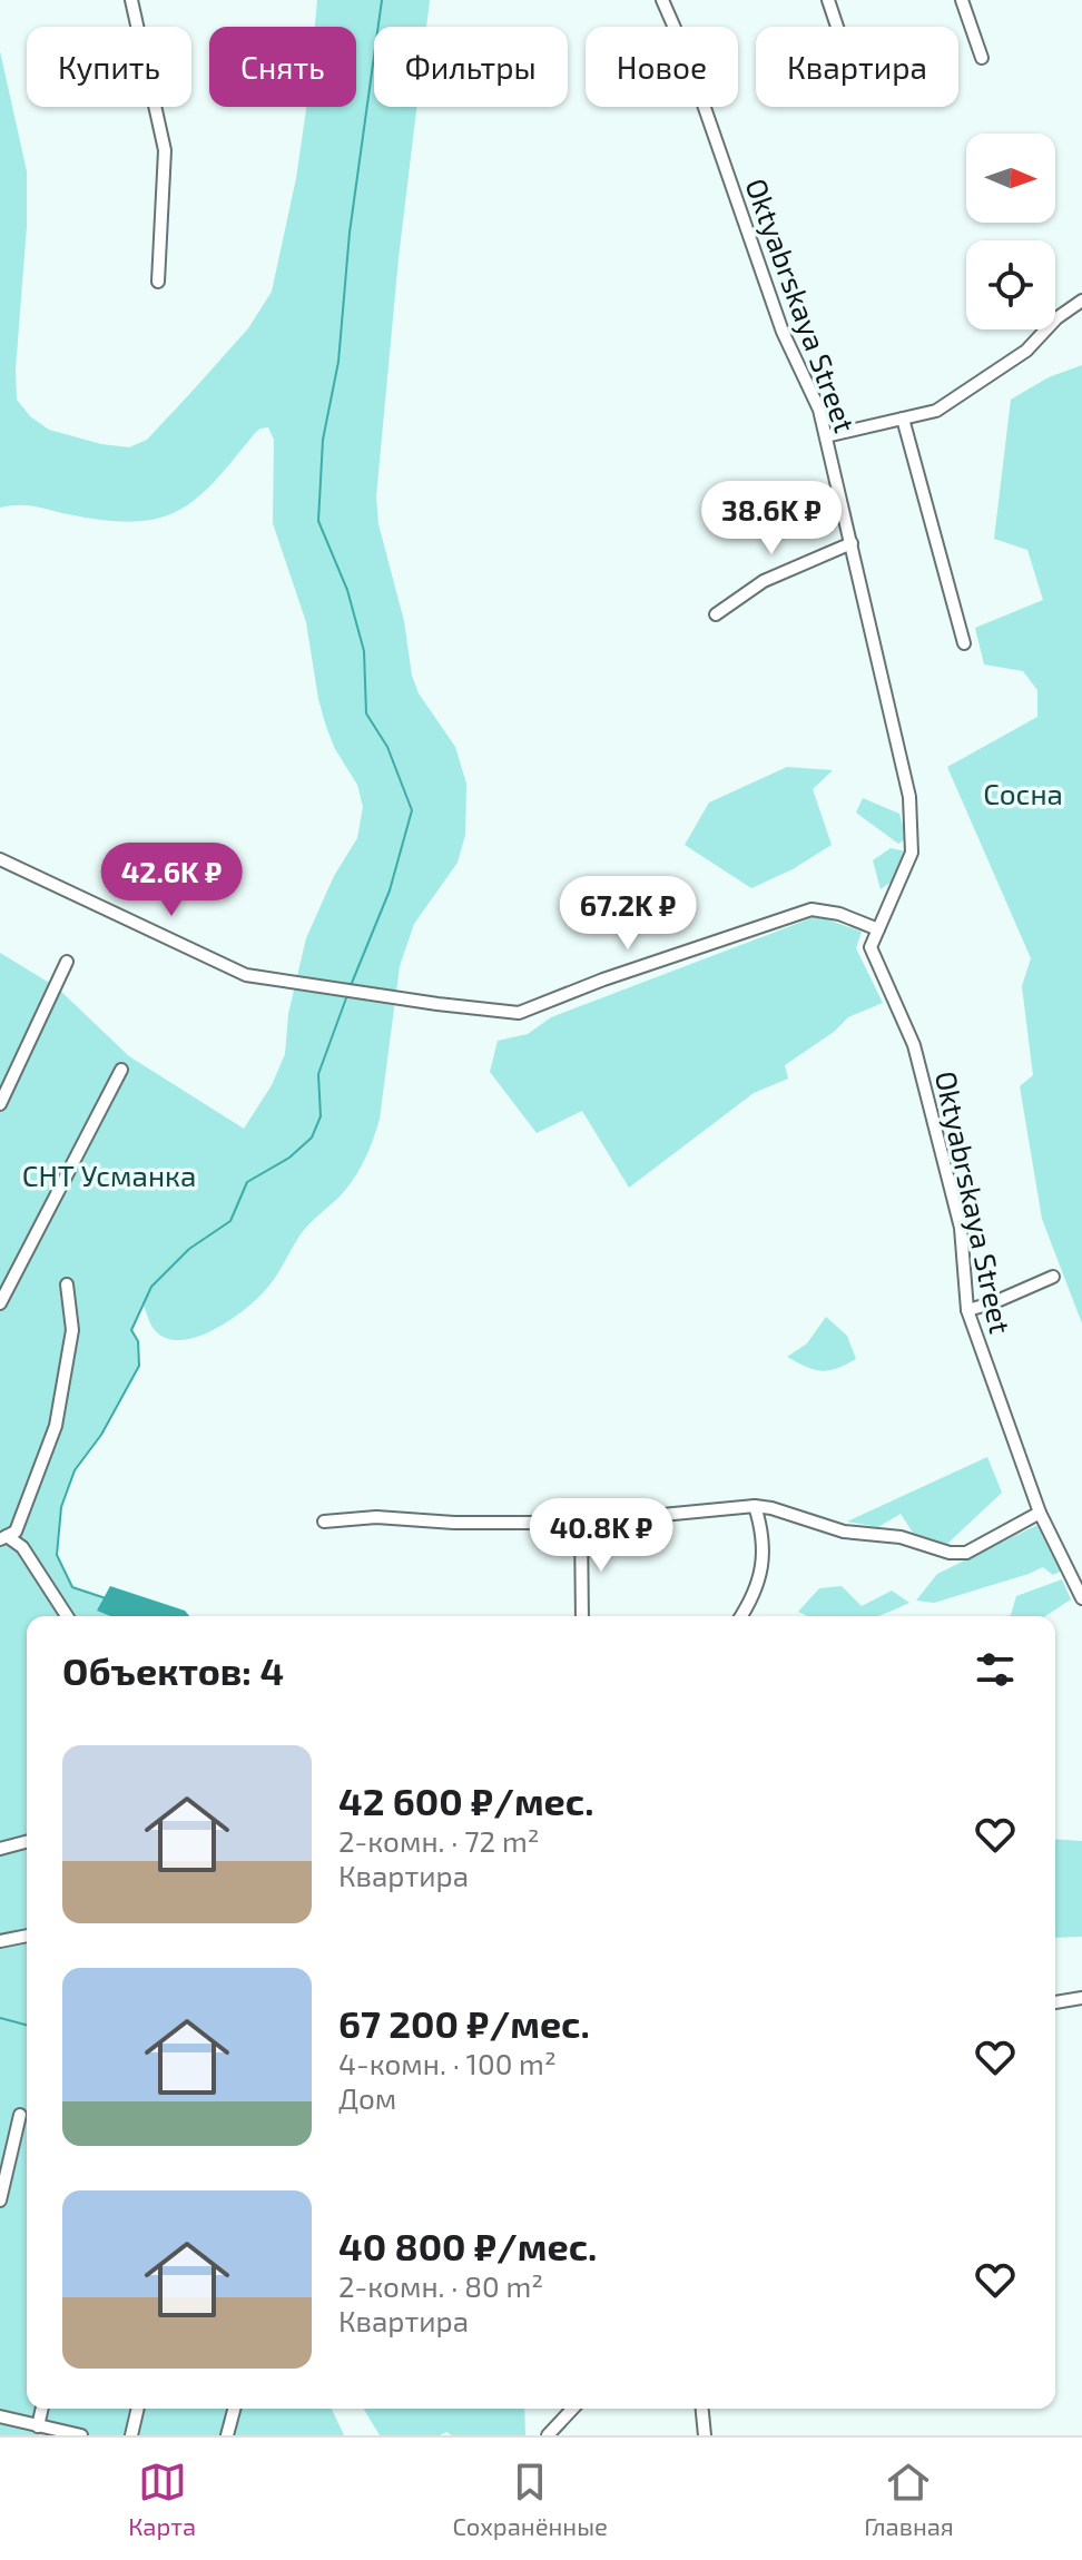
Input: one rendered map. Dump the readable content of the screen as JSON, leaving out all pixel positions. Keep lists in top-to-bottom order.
{
  "streets": {
    "street": ["Oktyabrskaya Street"]
  },
  "parks": ["Сосна", "СНТ Усманка"],
  "north": "right",
  "page": {
    "chip": [
      "Купить",
      "Снять",
      "Фильтры",
      "Новое",
      "Квартира"
    ],
    "price": [
      "38.6K ₽",
      "42.6K ₽",
      "67.2K ₽",
      "40.8K ₽"
    ],
    "heading": "Объектов: 4",
    "list": [
      {
        "name": "42 600 ₽/мес.",
        "note": "2-комн. · 72 m² · Квартира"
      },
      {
        "name": "67 200 ₽/мес.",
        "note": "4-комн. · 100 m² · Дом"
      },
      {
        "name": "40 800 ₽/мес.",
        "note": "2-комн. · 80 m² · Квартира"
      }
    ],
    "tabs": ["Карта", "Сохранённые", "Главная"]
  }
}
